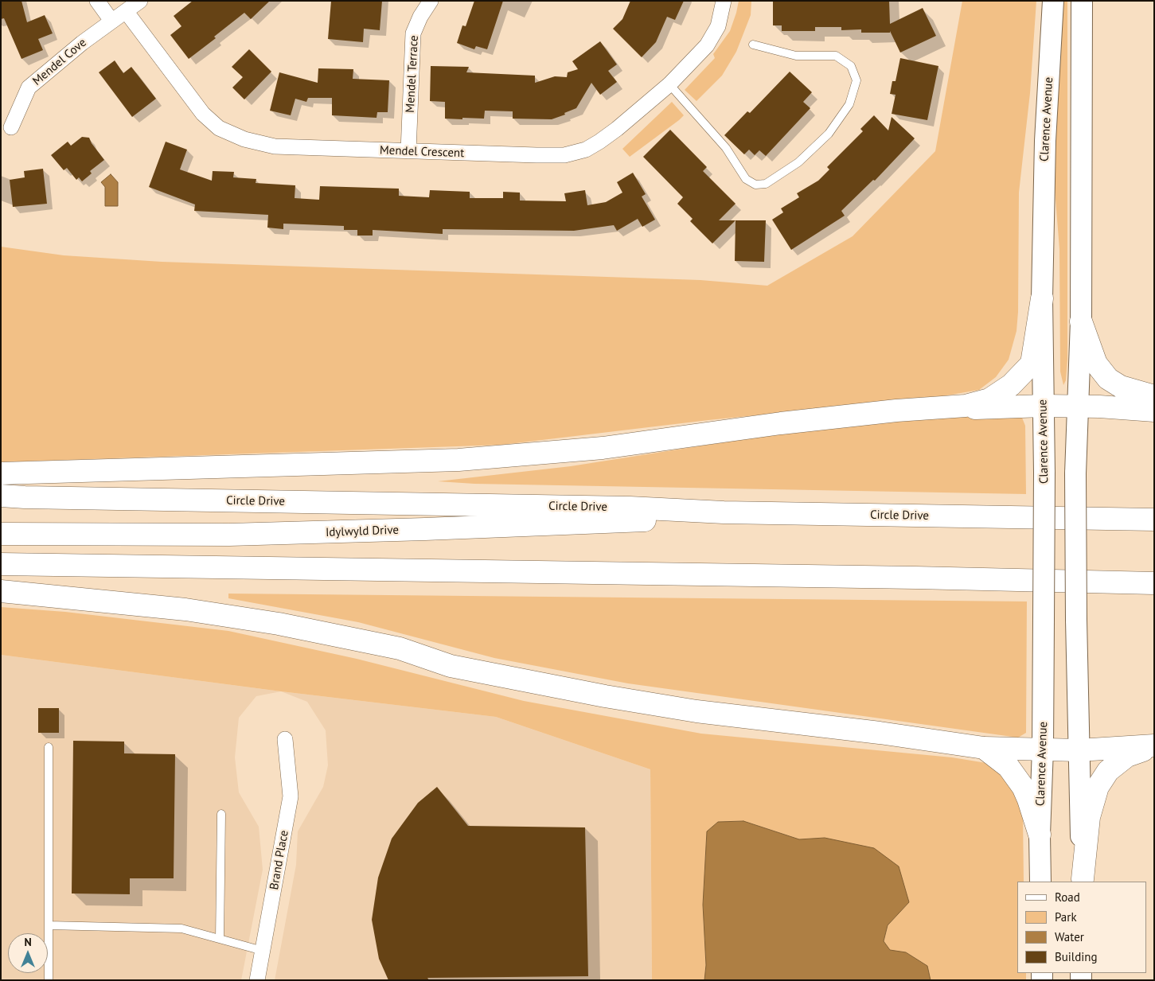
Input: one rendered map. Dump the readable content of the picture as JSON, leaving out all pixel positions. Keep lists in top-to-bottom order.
{
  "streets": {
    "highway": ["Circle Drive", "Idylwyld Drive"],
    "main road": ["Clarence Avenue"],
    "street": [
      "Mendel Cove",
      "Mendel Terrace",
      "Mendel Crescent",
      "Brand Place"
    ]
  },
  "crossings": [
    ["Mendel Cove", "Mendel Crescent"],
    ["Mendel Terrace", "Mendel Crescent"],
    ["Circle Drive", "Idylwyld Drive"]
  ],
  "legend": [
    "Road",
    "Park",
    "Water",
    "Building"
  ],
  "north": "top"
}
